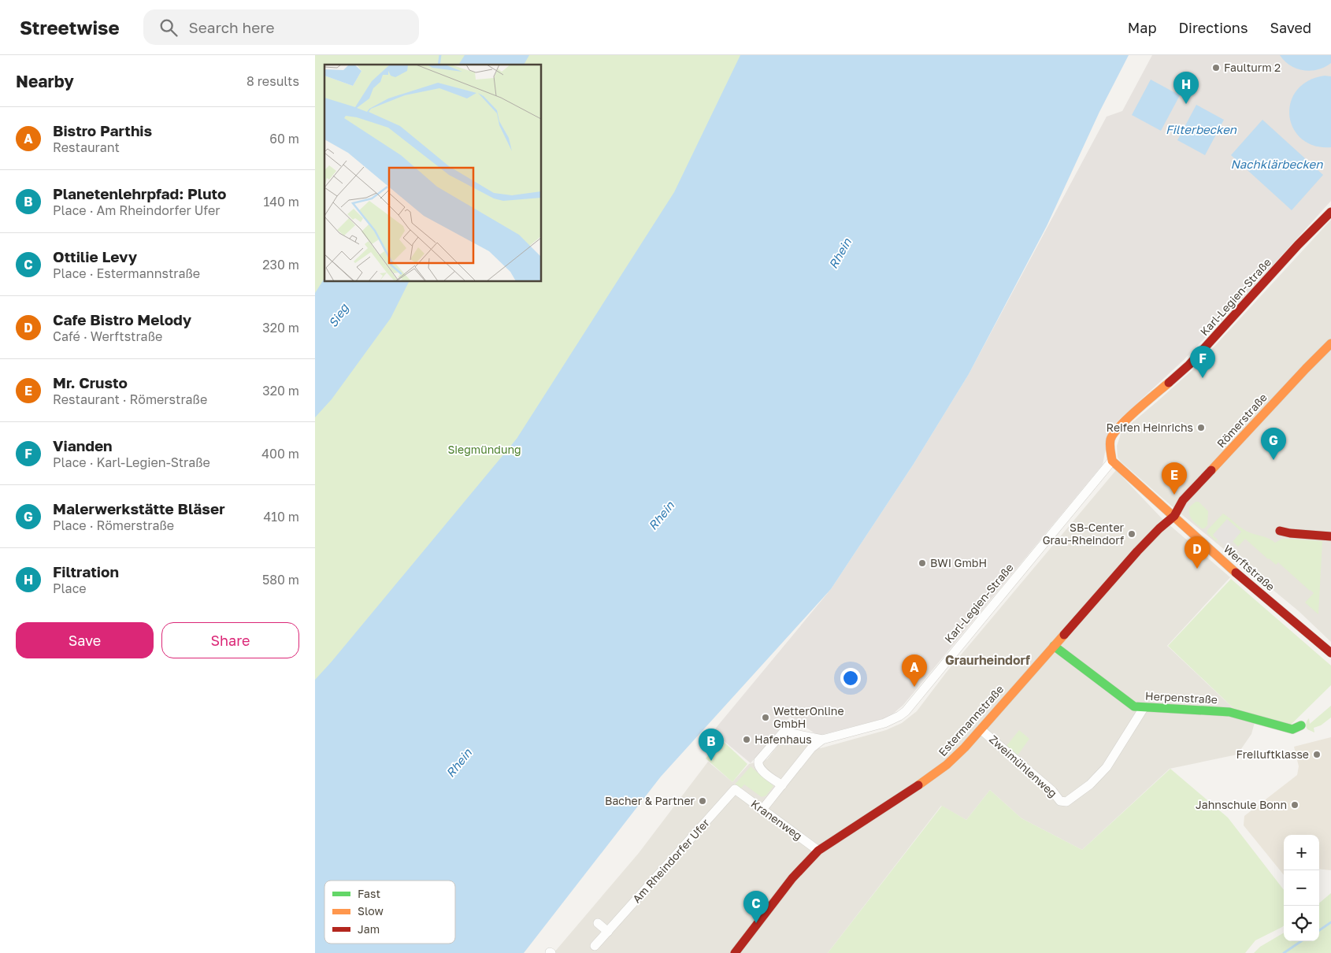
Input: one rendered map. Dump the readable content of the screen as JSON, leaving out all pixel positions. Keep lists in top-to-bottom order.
{
  "streets": {
    "street": [
      "Karl-Legien-Straße",
      "Römerstraße",
      "Werftstraße",
      "Herpenstraße",
      "Estermannstraße",
      "Zweimühlenweg",
      "Kranenweg",
      "Am Rheindorfer Ufer"
    ]
  },
  "crossings": [
    ["Karl-Legien-Straße", "Werftstraße"],
    ["Karl-Legien-Straße", "Kranenweg"],
    ["Römerstraße", "Werftstraße"],
    ["Römerstraße", "Estermannstraße"],
    ["Werftstraße", "Estermannstraße"],
    ["Herpenstraße", "Estermannstraße"],
    ["Herpenstraße", "Zweimühlenweg"],
    ["Estermannstraße", "Zweimühlenweg"],
    ["Estermannstraße", "Kranenweg"],
    ["Kranenweg", "Am Rheindorfer Ufer"]
  ],
  "districts": ["Graurheindorf"],
  "water": [
    "Filterbecken",
    "Nachklärbecken",
    "Rhein",
    "Sieg"
  ],
  "parks": ["Siegmündung"],
  "places": [
    "Faulturm 2",
    "Reifen Heinrichs",
    "SB-Center Grau-Rheindorf",
    "BWI GmbH",
    "WetterOnline GmbH",
    "Hafenhaus",
    "Freiluftklasse",
    "Bacher & Partner",
    "Jahnschule Bonn"
  ],
  "legend": ["Fast", "Slow", "Jam"],
  "page": {
    "header": "Streetwise",
    "search": "Search here",
    "nav": ["Map", "Directions", "Saved"],
    "heading": ["Nearby", "8 results"],
    "pins": [
      "H",
      "F",
      "G",
      "E",
      "D",
      "A",
      "B",
      "C"
    ],
    "list": [
      {
        "mark": "A",
        "name": "Bistro Parthis",
        "note": "Restaurant",
        "value": "60 m"
      },
      {
        "mark": "B",
        "name": "Planetenlehrpfad: Pluto",
        "note": "Place · Am Rheindorfer Ufer",
        "value": "140 m"
      },
      {
        "mark": "C",
        "name": "Ottilie Levy",
        "note": "Place · Estermannstraße",
        "value": "230 m"
      },
      {
        "mark": "D",
        "name": "Cafe Bistro Melody",
        "note": "Café · Werftstraße",
        "value": "320 m"
      },
      {
        "mark": "E",
        "name": "Mr. Crusto",
        "note": "Restaurant · Römerstraße",
        "value": "320 m"
      },
      {
        "mark": "F",
        "name": "Vianden",
        "note": "Place · Karl-Legien-Straße",
        "value": "400 m"
      },
      {
        "mark": "G",
        "name": "Malerwerkstätte Bläser",
        "note": "Place · Römerstraße",
        "value": "410 m"
      },
      {
        "mark": "H",
        "name": "Filtration",
        "note": "Place",
        "value": "580 m"
      }
    ],
    "buttons": ["Save", "Share"],
    "map_buttons": ["+", "−"]
  }
}
